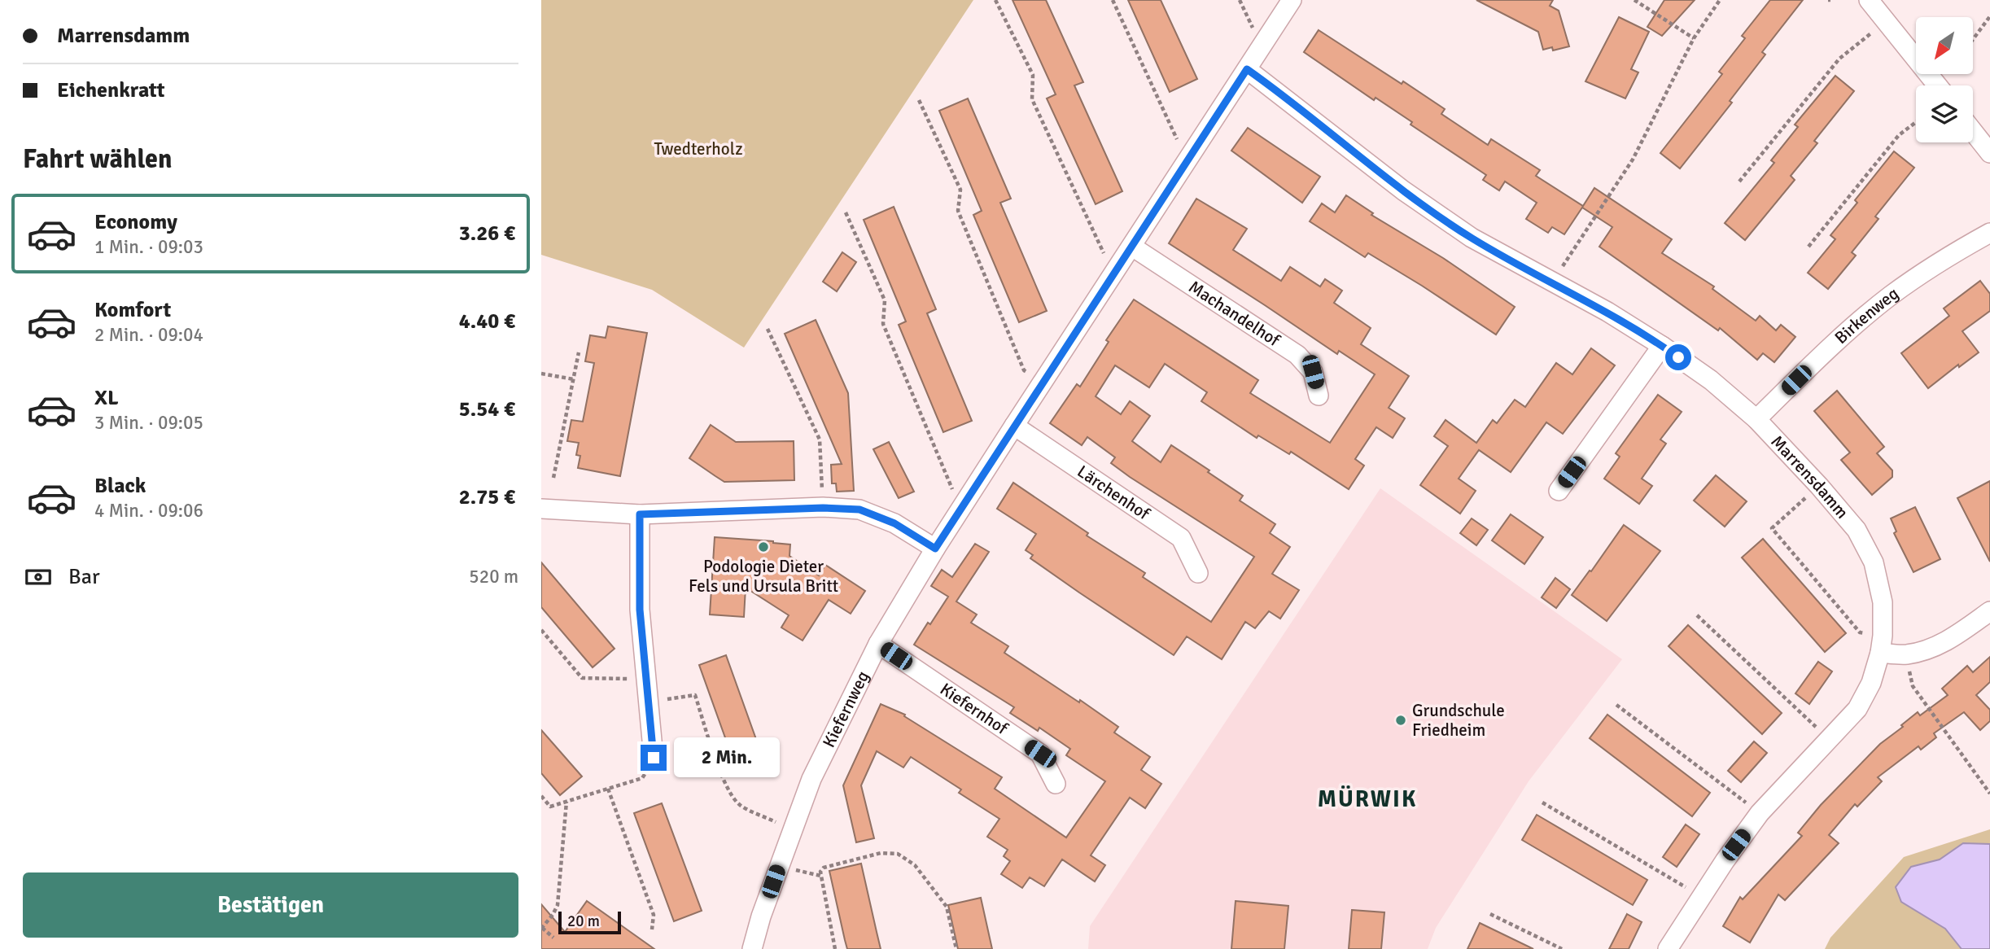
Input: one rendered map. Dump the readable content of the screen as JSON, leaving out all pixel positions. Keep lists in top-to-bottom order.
{
  "streets": {
    "street": [
      "Machandelhof",
      "Birkenweg",
      "Marrensdamm",
      "Lärchenhof",
      "Kiefernhof",
      "Kiefernweg"
    ]
  },
  "crossings": [
    ["Machandelhof", "Kiefernweg"],
    ["Birkenweg", "Marrensdamm"],
    ["Marrensdamm", "Kiefernweg"],
    ["Lärchenhof", "Kiefernweg"],
    ["Kiefernhof", "Kiefernweg"]
  ],
  "districts": ["MÜRWIK"],
  "parks": ["Twedterholz"],
  "places": ["Podologie Dieter Fels und Ursula Britt", "Grundschule Friedheim"],
  "scale_bar": "20 m",
  "north": "bottom left",
  "page": {
    "banner": ["Marrensdamm", "Eichenkratt"],
    "heading": "Fahrt wählen",
    "list": [
      {
        "name": "Economy",
        "note": "1 Min. · 09:03",
        "value": "3.26 €"
      },
      {
        "name": "Komfort",
        "note": "2 Min. · 09:04",
        "value": "4.40 €"
      },
      {
        "name": "XL",
        "note": "3 Min. · 09:05",
        "value": "5.54 €"
      },
      {
        "name": "Black",
        "note": "4 Min. · 09:06",
        "value": "2.75 €"
      }
    ],
    "pay": ["Bar", "520 m"],
    "bubble": "2 Min.",
    "buttons": "Bestätigen",
    "scale": "20 m"
  }
}
